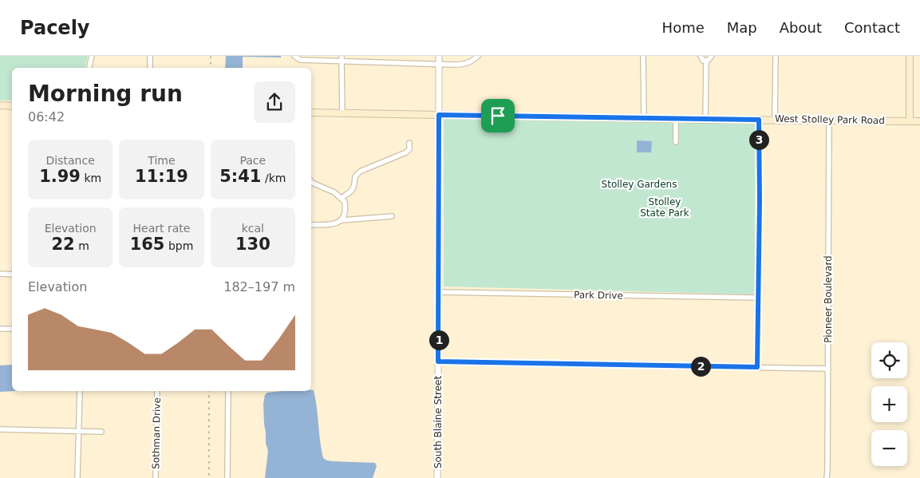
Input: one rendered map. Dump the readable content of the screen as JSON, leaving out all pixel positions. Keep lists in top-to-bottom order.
{
  "streets": {
    "main road": ["West Stolley Park Road"],
    "street": [
      "Park Drive",
      "Pioneer Boulevard",
      "South Blaine Street",
      "Sothman Drive"
    ]
  },
  "crossings": [
    ["West Stolley Park Road", "Pioneer Boulevard"],
    ["West Stolley Park Road", "South Blaine Street"],
    ["Park Drive", "South Blaine Street"]
  ],
  "parks": ["Stolley Gardens", "Stolley State Park"],
  "page": {
    "header": "Pacely",
    "nav": [
      "Home",
      "Map",
      "About",
      "Contact"
    ],
    "heading": ["Morning run", "06:42"],
    "pins": ["3", "1", "2"],
    "stats": [
      ["Distance", "1.99 km"],
      ["Time", "11:19"],
      ["Pace", "5:41 /km"],
      ["Elevation", "22 m"],
      ["Heart rate", "165 bpm"],
      ["kcal", "130"]
    ],
    "chart": ["Elevation", "182–197 m"],
    "map_buttons": ["+", "−"]
  }
}
